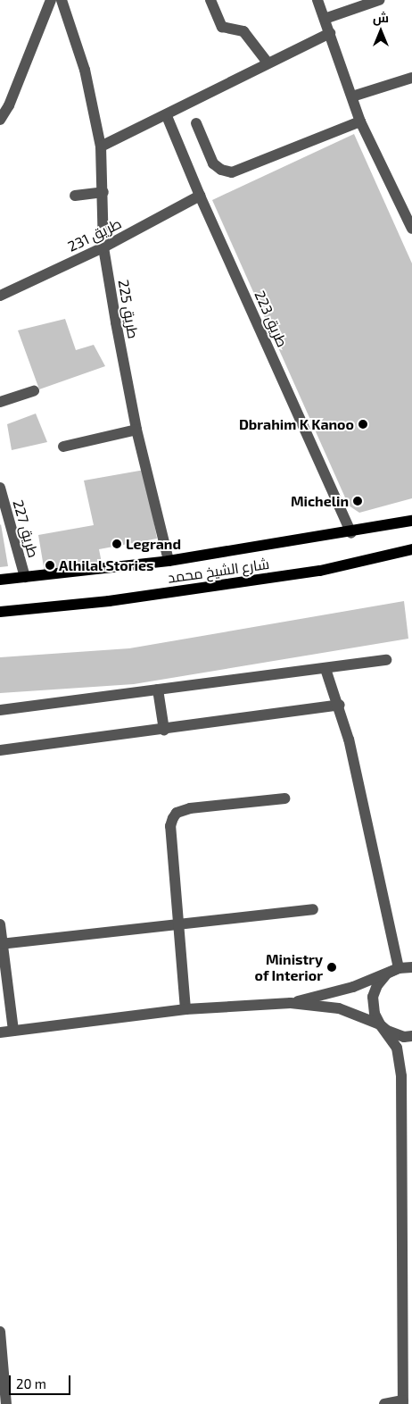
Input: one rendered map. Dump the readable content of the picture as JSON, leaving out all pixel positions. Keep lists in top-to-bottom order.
{
  "streets": {
    "main road": ["شارع الشيخ محمد"],
    "street": [
      "طريق 231",
      "طريق 225",
      "طريق 223",
      "طريق 227"
    ]
  },
  "crossings": [
    ["طريق 231", "طريق 225"],
    ["طريق 231", "طريق 223"],
    ["طريق 225", "شارع الشيخ محمد"],
    ["طريق 223", "شارع الشيخ محمد"],
    ["طريق 227", "شارع الشيخ محمد"]
  ],
  "places": [
    "Dbrahim K Kanoo",
    "Michelin",
    "Legrand",
    "Alhilal Stories",
    "Ministry of Interior"
  ],
  "scale_bar": "20 m",
  "north": "top"
}
